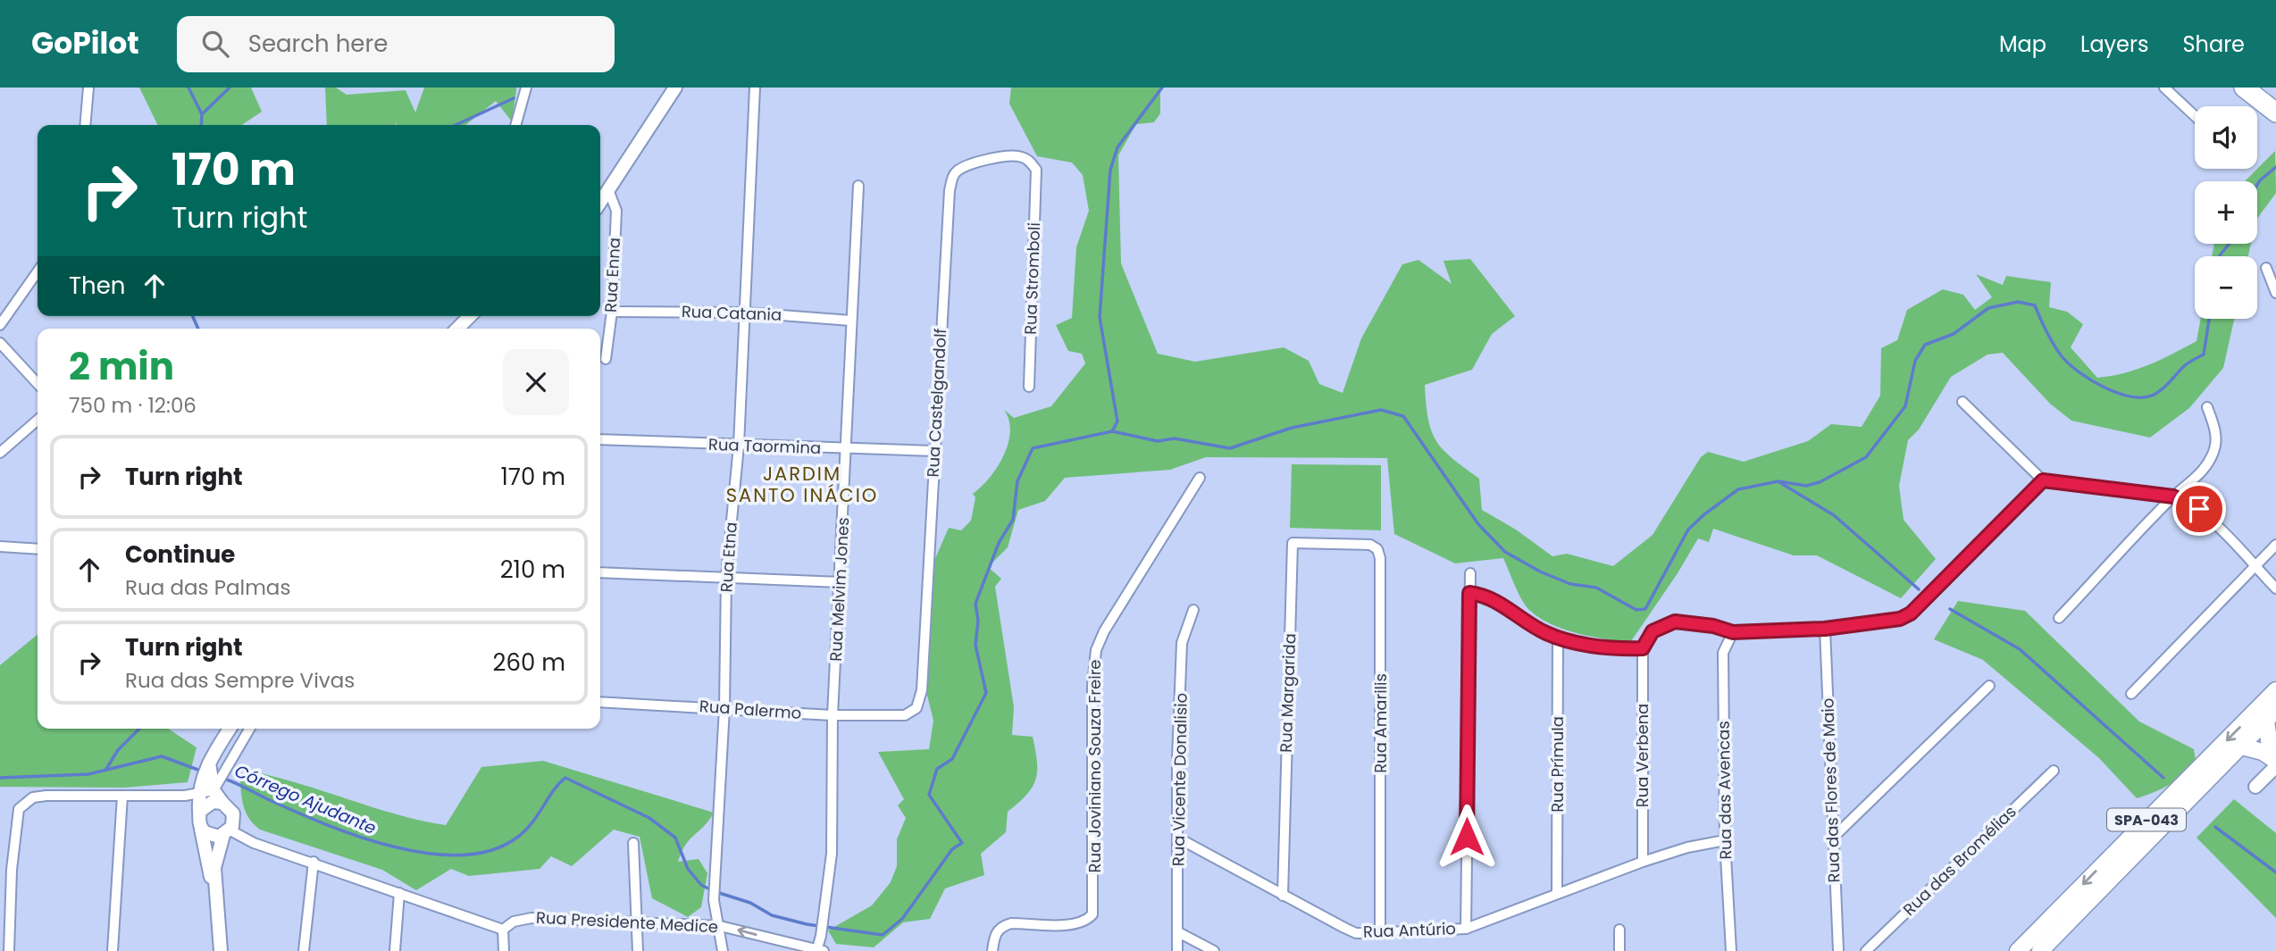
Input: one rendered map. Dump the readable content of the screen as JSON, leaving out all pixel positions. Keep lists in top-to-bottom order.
{
  "streets": {
    "main road": ["SPA-043"],
    "street": [
      "Rua Enna",
      "Rua Stromboli",
      "Rua Catania",
      "Rua Castelgandolf",
      "Rua Taormina",
      "Rua Etna",
      "Rua Melvim Jones",
      "Rua Margarida",
      "Rua Palermo",
      "Rua Amarilis",
      "Rua Verbena",
      "Rua Prímula",
      "Rua Joviniano Souza Freire",
      "Rua Vicente Donalisio",
      "Rua das Avencas",
      "Rua das Flores de Maio",
      "Rua das Bromélias",
      "Rua Presidente Medice",
      "Rua Antúrio"
    ]
  },
  "crossings": [
    ["Rua Enna", "Rua Catania"],
    ["Rua Stromboli", "Rua Castelgandolf"],
    ["Rua Catania", "Rua Etna"],
    ["Rua Catania", "Rua Melvim Jones"],
    ["Rua Castelgandolf", "Rua Taormina"],
    ["Rua Castelgandolf", "Rua Palermo"],
    ["Rua Taormina", "Rua Etna"],
    ["Rua Taormina", "Rua Melvim Jones"],
    ["Rua Etna", "Rua Palermo"],
    ["Rua Etna", "Rua Presidente Medice"],
    ["Rua Melvim Jones", "Rua Palermo"],
    ["Rua Melvim Jones", "Rua Presidente Medice"],
    ["Rua Margarida", "Rua Amarilis"],
    ["Rua Margarida", "Rua Antúrio"],
    ["Rua Amarilis", "Rua Antúrio"],
    ["Rua Verbena", "Rua Antúrio"],
    ["Rua Prímula", "Rua Antúrio"],
    ["Rua Vicente Donalisio", "Rua Antúrio"],
    ["Rua das Avencas", "Rua Antúrio"]
  ],
  "districts": ["JARDIM SANTO INÁCIO"],
  "water": ["Córrego Ajudante"],
  "page": {
    "header": "GoPilot",
    "search": "Search here",
    "nav": ["Map", "Layers", "Share"],
    "map_buttons": ["+", "−"],
    "turn": ["170 m", "Turn right"],
    "then": "Then",
    "heading": ["2 min", "750 m · 12:06"],
    "list": [
      {
        "name": "Turn right",
        "value": "170 m"
      },
      {
        "name": "Continue",
        "note": "Rua das Palmas",
        "value": "210 m"
      },
      {
        "name": "Turn right",
        "note": "Rua das Sempre Vivas",
        "value": "260 m"
      }
    ]
  }
}
